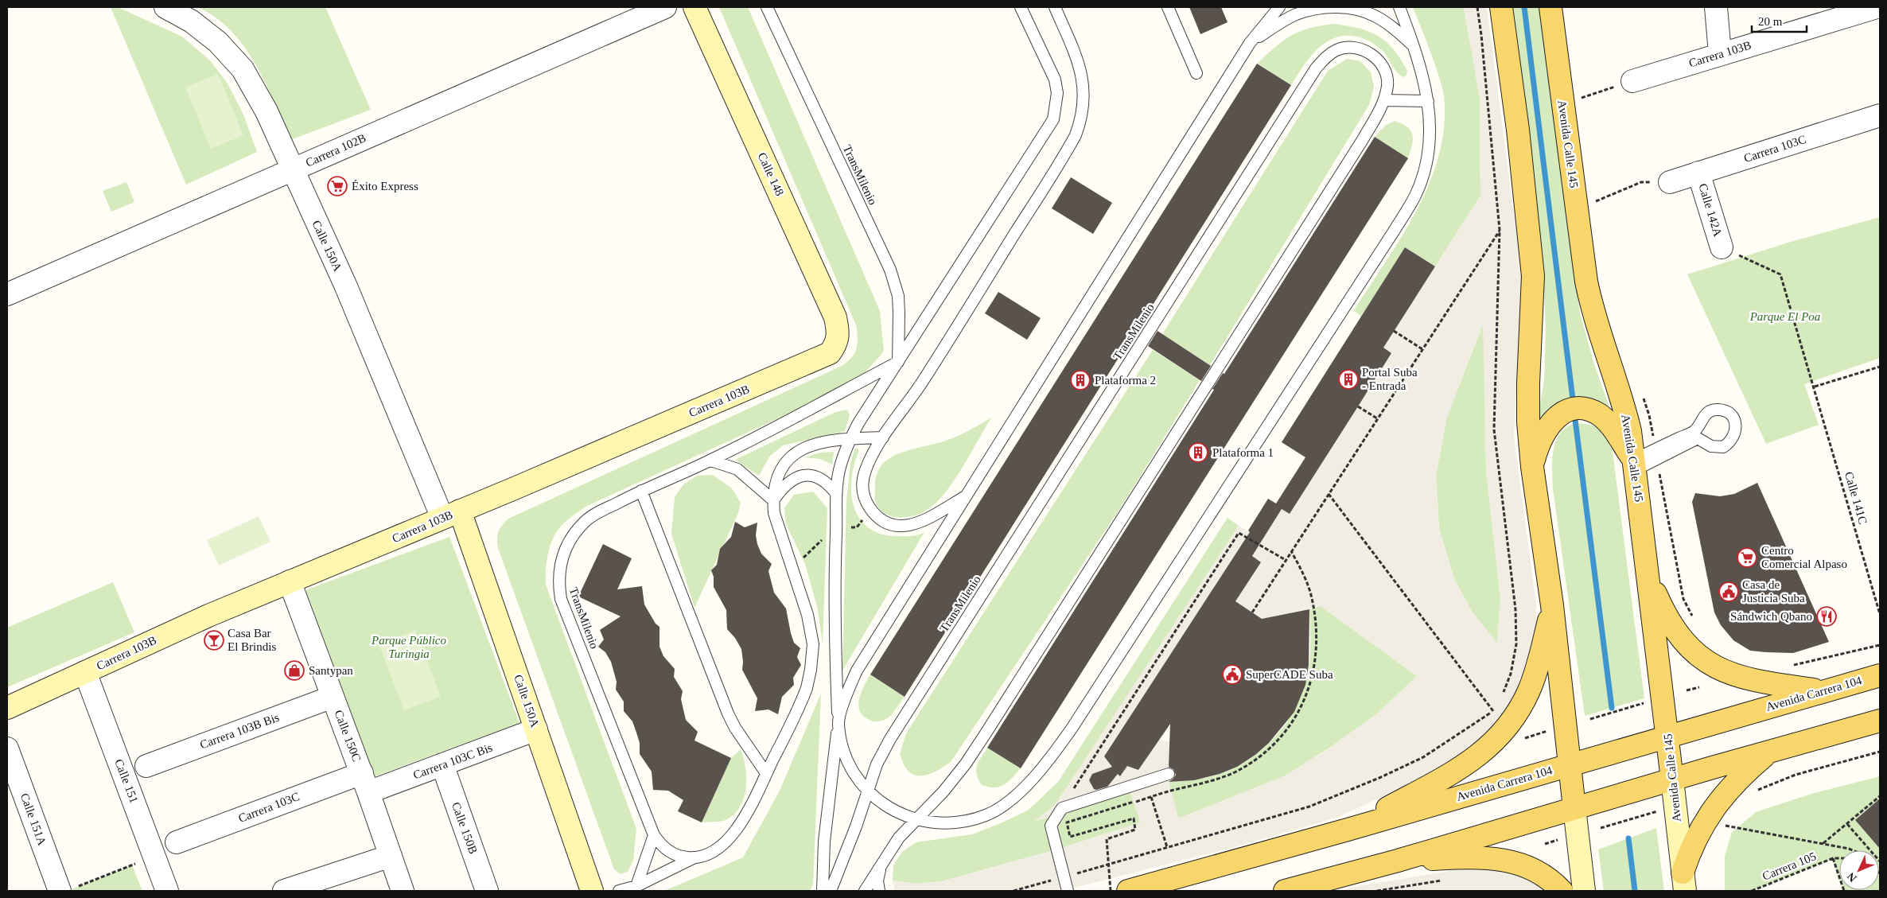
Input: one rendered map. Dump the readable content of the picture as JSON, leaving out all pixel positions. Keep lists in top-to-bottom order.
{
  "streets": {
    "main road": ["Avenida Calle 145", "Avenida Carrera 104"],
    "street": [
      "Carrera 103B",
      "Carrera 103C",
      "Carrera 102B",
      "Calle 148",
      "Calle 142A",
      "Calle 150A",
      "Carrera 103B Bis",
      "Calle 150C",
      "Carrera 103C Bis",
      "Calle 151",
      "Calle 151A",
      "Calle 150B"
    ],
    "lane": ["TransMilenio"],
    "path": ["Calle 141C", "Carrera 105"]
  },
  "crossings": [
    ["Carrera 103B", "Calle 148"],
    ["Carrera 103B", "Calle 150A"],
    ["Carrera 103B", "Calle 150C"],
    ["Carrera 103B", "Calle 151"],
    ["Avenida Calle 145", "Avenida Carrera 104"],
    ["Carrera 103C", "Calle 142A"],
    ["Carrera 103C", "Calle 150C"],
    ["Carrera 103C", "Carrera 103C Bis"],
    ["Carrera 102B", "Calle 150A"],
    ["Calle 142A", "Calle 141C"],
    ["Calle 150A", "Carrera 103C Bis"],
    ["Carrera 103B Bis", "Calle 150C"],
    ["Calle 150C", "Carrera 103C Bis"],
    ["Carrera 103C Bis", "Calle 150B"]
  ],
  "parks": ["Parque El Poa", "Parque Público Turingia"],
  "places": {
    "supermarket": ["Éxito Express", "Centro Comercial Alpaso"],
    "building": ["Portal Suba - Entrada", "Plataforma 2", "Plataforma 1"],
    "public building": ["Casa de Justicia Suba", "SuperCADE Suba"],
    "restaurant": ["Sándwich Qbano"],
    "bar": ["Casa Bar El Brindis"],
    "shop": ["Santypan"]
  },
  "scale_bar": "20 m",
  "north": "bottom left"
}
